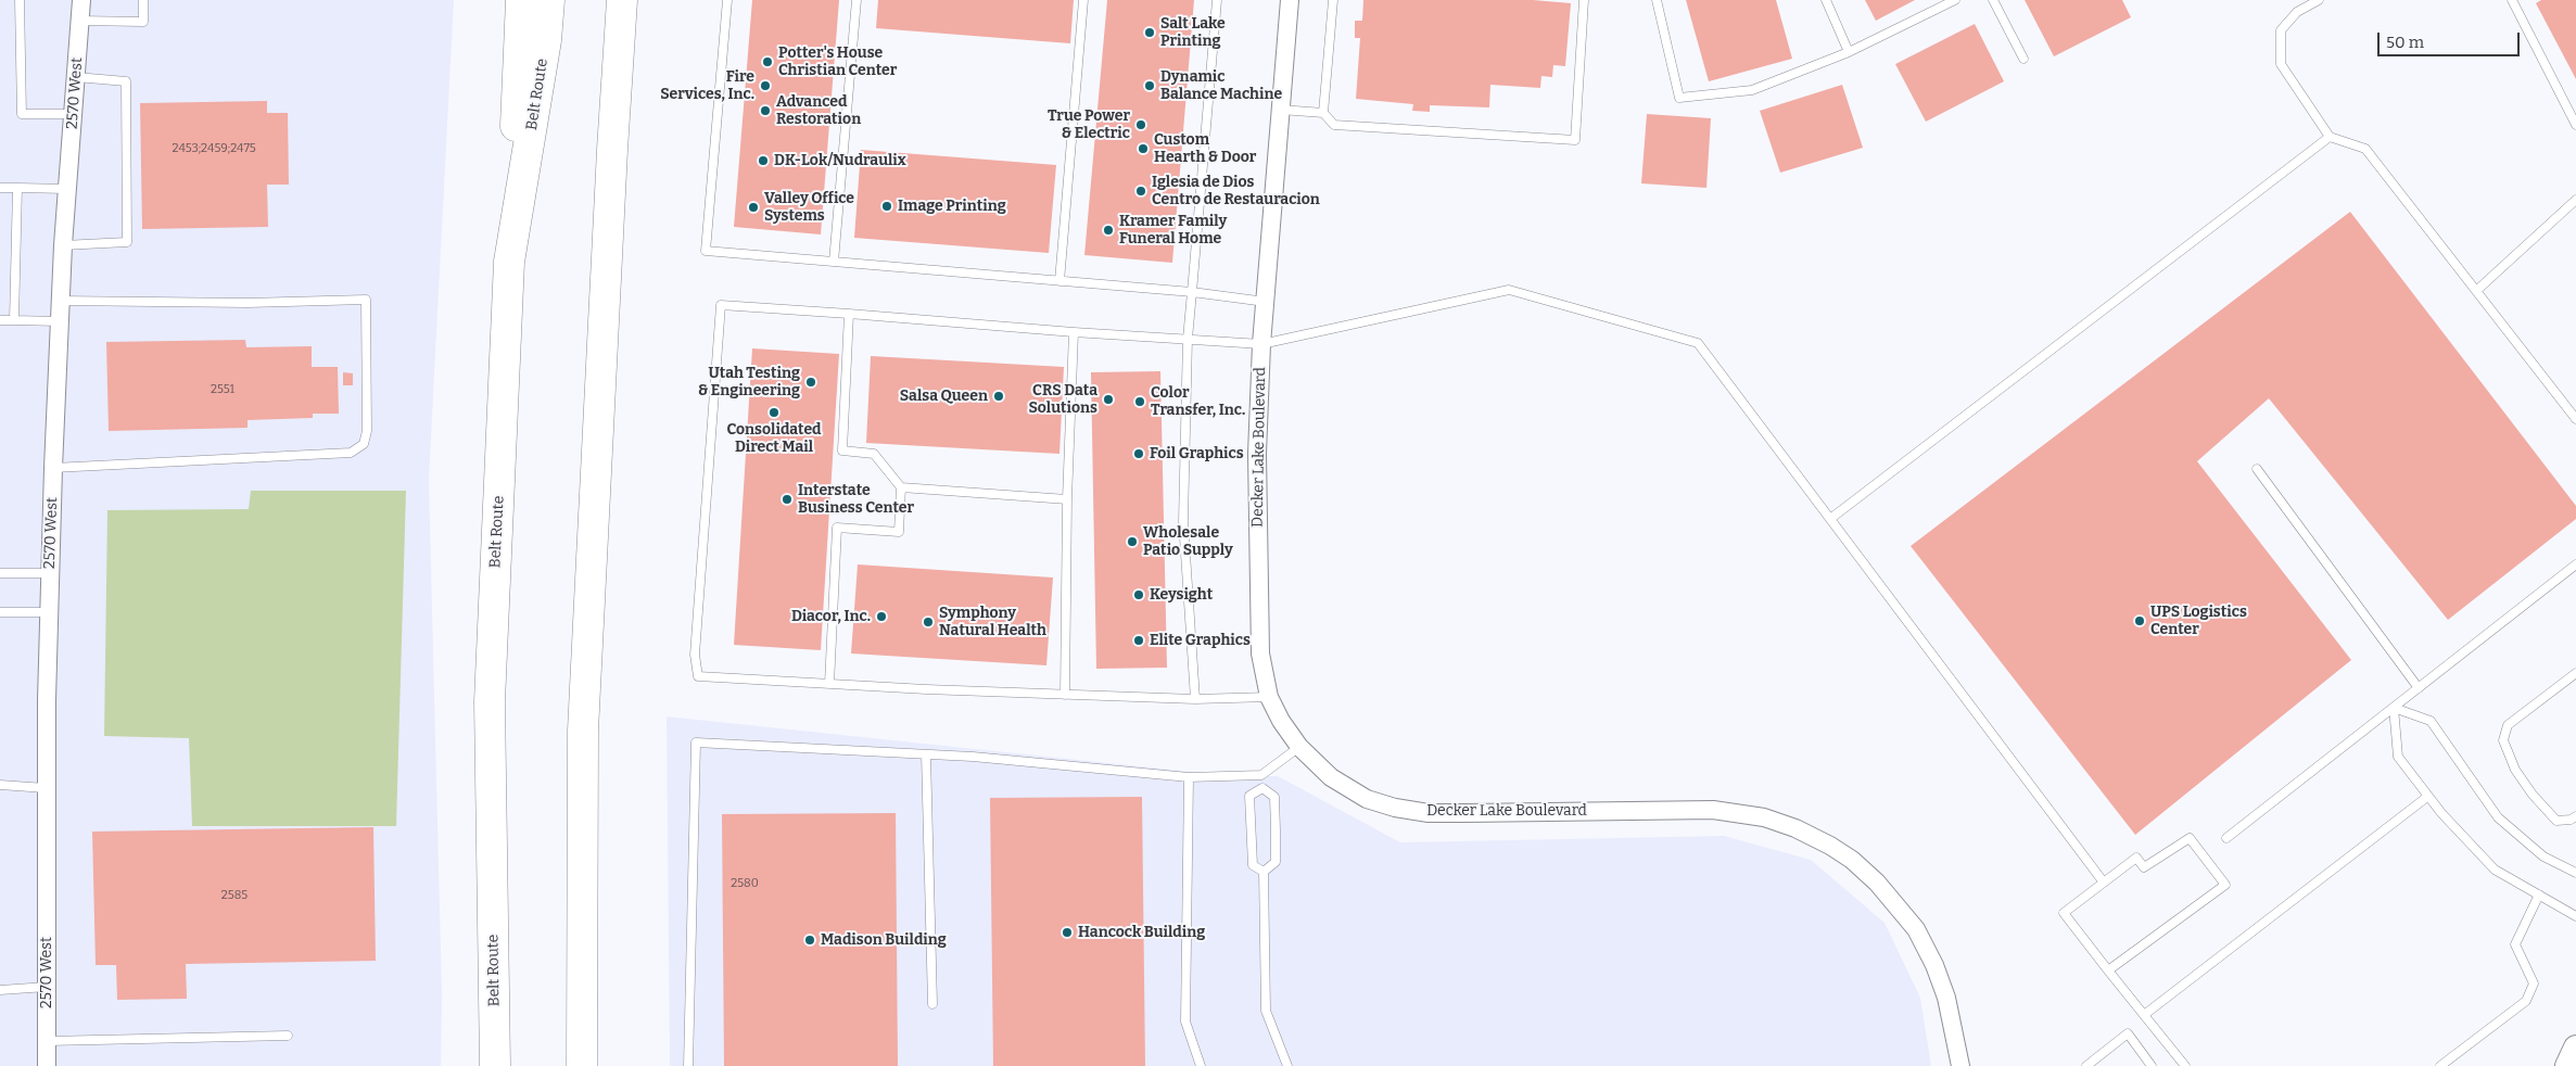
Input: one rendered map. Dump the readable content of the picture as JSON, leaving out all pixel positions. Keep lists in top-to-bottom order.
{
  "streets": {
    "highway": ["Belt Route"],
    "street": ["2570 West", "Decker Lake Boulevard"]
  },
  "places": [
    "Salt Lake Printing",
    "Potter's House Christian Center",
    "Fire Services, Inc.",
    "Dynamic Balance Machine",
    "Advanced Restoration",
    "True Power & Electric",
    "Custom Hearth & Door",
    "DK-Lok/Nudraulix",
    "Iglesia de Dios Centro de Restauracion",
    "Image Printing",
    "Valley Office Systems",
    "Kramer Family Funeral Home",
    "Utah Testing & Engineering",
    "Salsa Queen",
    "CRS Data Solutions",
    "Color Transfer, Inc.",
    "Consolidated Direct Mail",
    "Foil Graphics",
    "Interstate Business Center",
    "Wholesale Patio Supply",
    "Keysight",
    "Diacor, Inc.",
    "UPS Logistics Center",
    "Symphony Natural Health",
    "Elite Graphics",
    "Hancock Building",
    "Madison Building"
  ],
  "house_numbers": [
    "2453;2459;2475",
    "2551",
    "2580",
    "2585"
  ],
  "scale_bar": "50 m"
}
